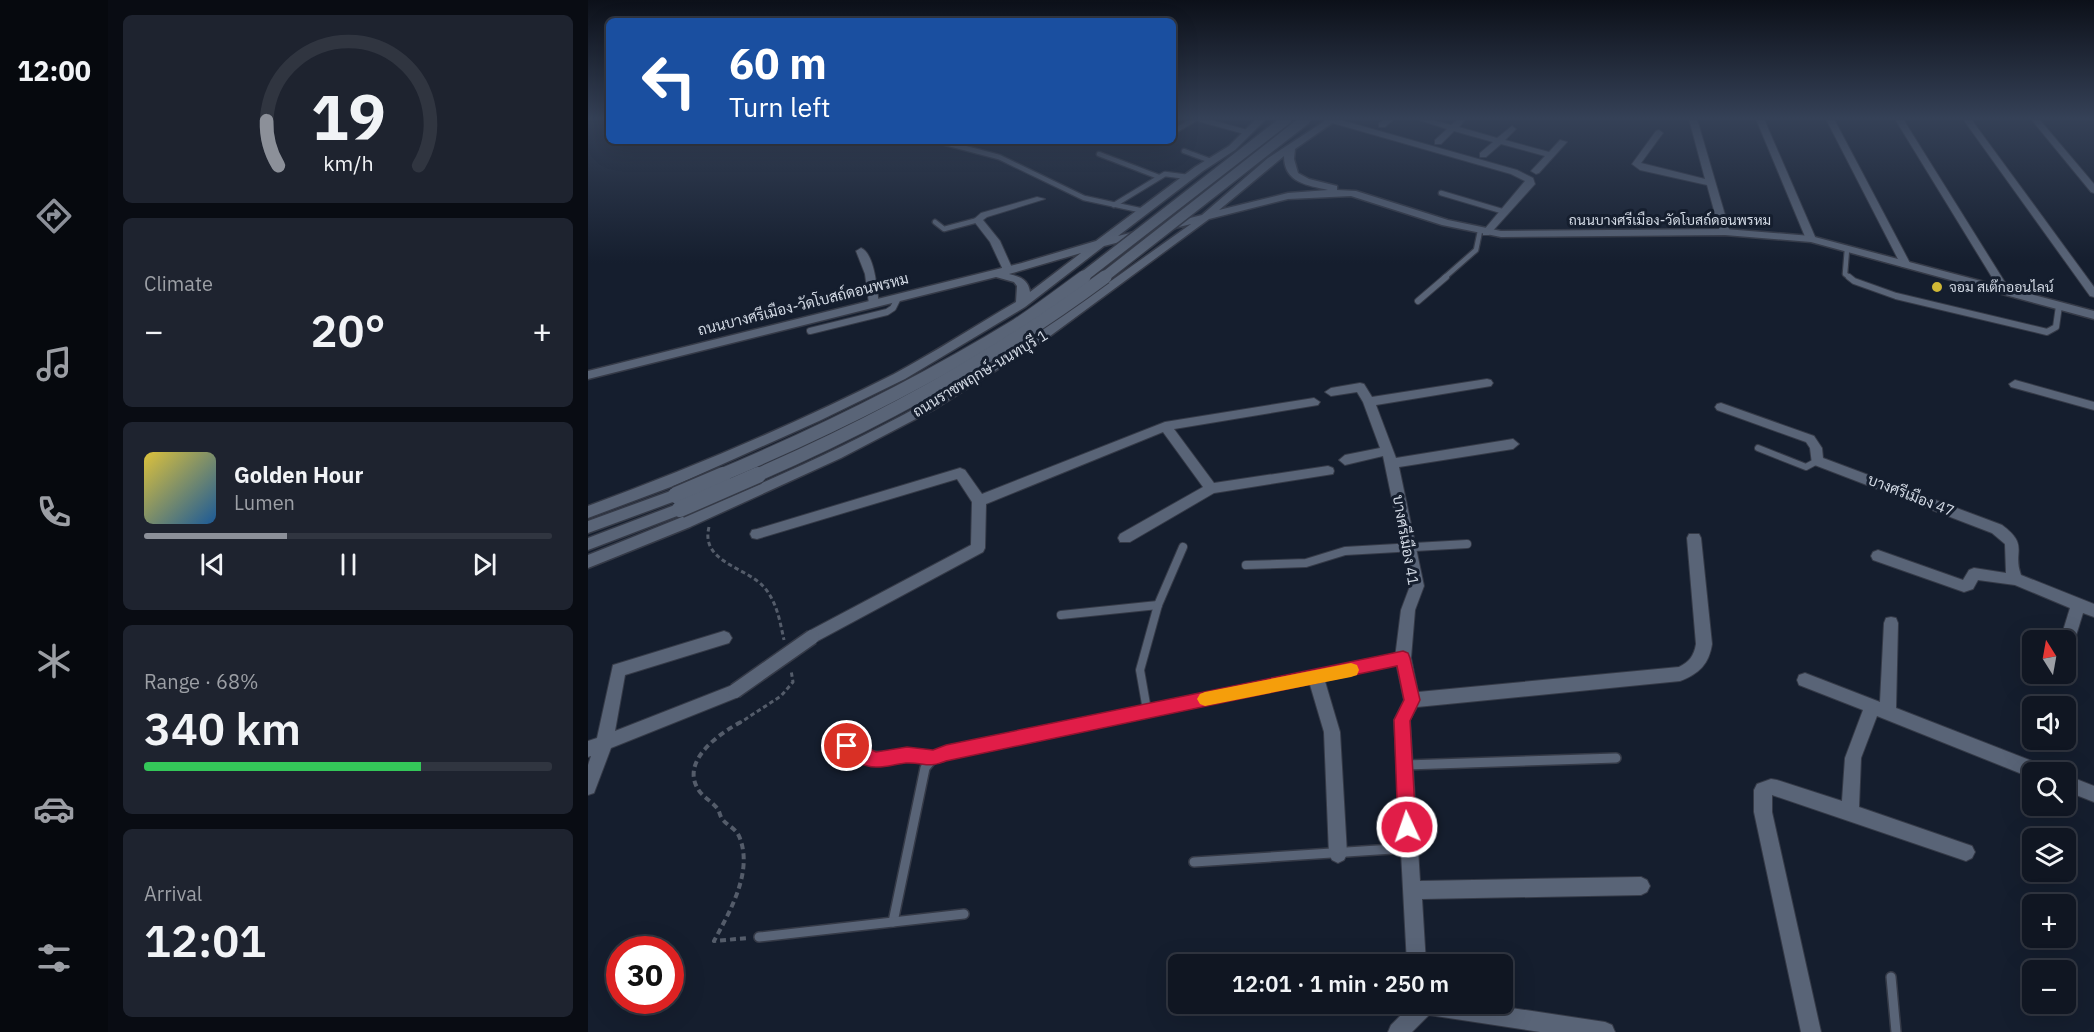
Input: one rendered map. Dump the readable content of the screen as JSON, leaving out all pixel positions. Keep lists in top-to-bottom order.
{
  "streets": {
    "street": [
      "ถนนบางศรีเมือง-วัดโบสถ์ดอนพรหม",
      "ถนนราชพฤกษ์-นนทบุรี 1",
      "บางศรีเมือง 47",
      "บางศรีเมือง 41"
    ]
  },
  "crossings": [
    ["ถนนบางศรีเมือง-วัดโบสถ์ดอนพรหม", "ถนนราชพฤกษ์-นนทบุรี 1"]
  ],
  "places": ["จอม สเต๊กออนไลน์"],
  "north": "top",
  "page": {
    "tabs": "12:00",
    "turn": ["60 m", "Turn left"],
    "tile": [
      "Climate",
      ["Range · 68%", "340 km"],
      ["Arrival", "12:01"]
    ],
    "heat": ["−", "20°", "+"],
    "song": ["Golden Hour", "Lumen"],
    "map_buttons": ["+", "−"],
    "limit": "30",
    "trip": "12:01 · 1 min · 250 m",
    "gauge": ["19", "km/h"]
  }
}
